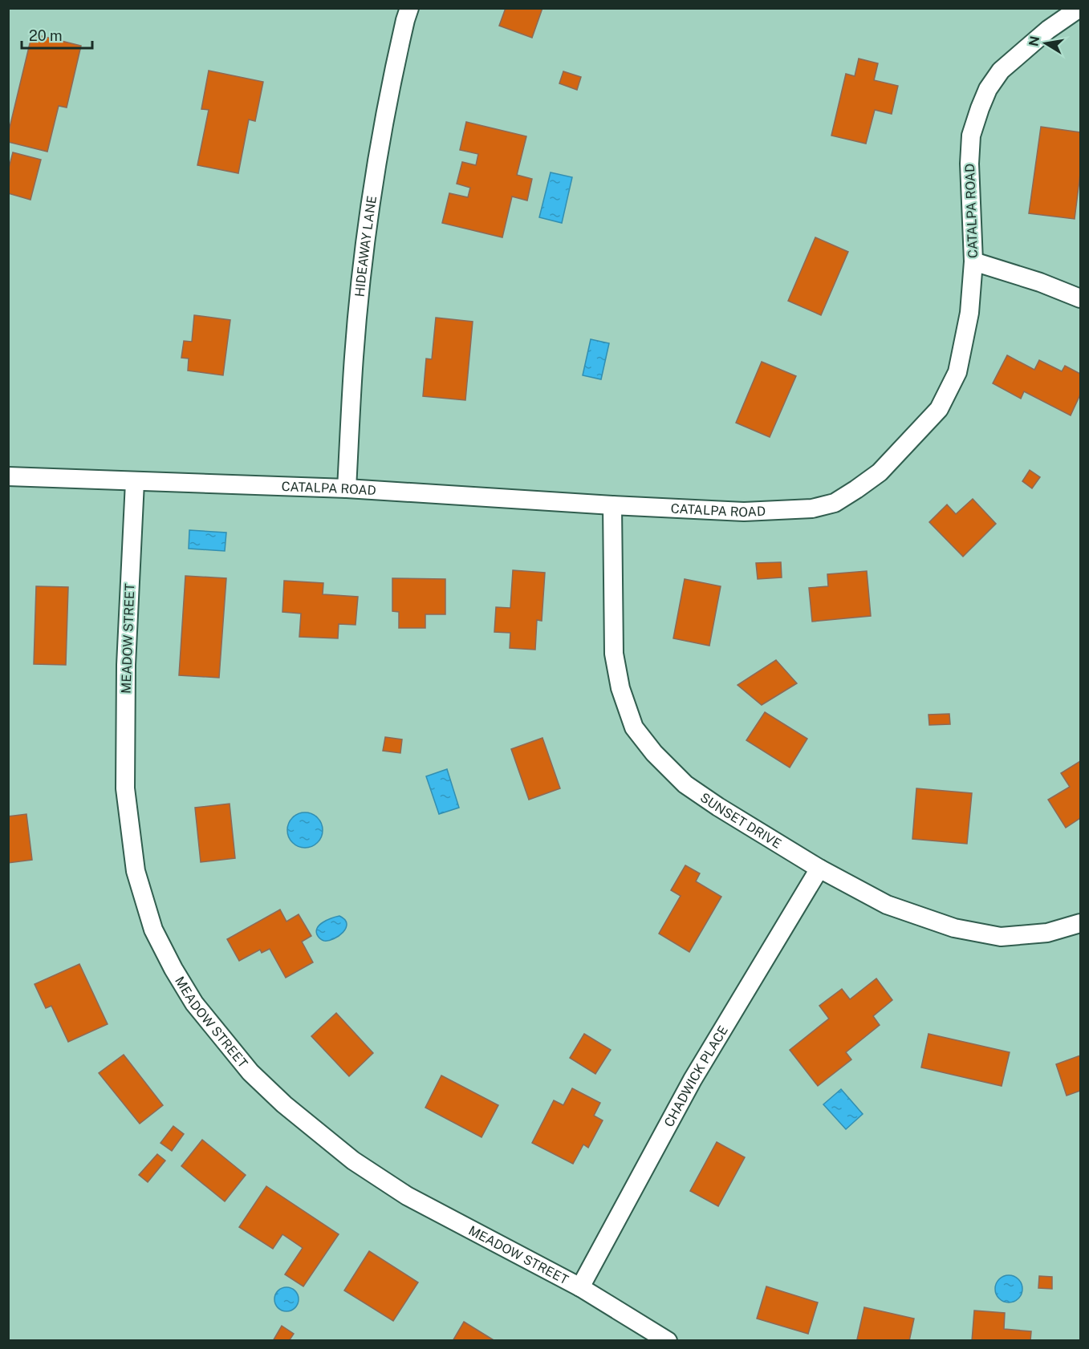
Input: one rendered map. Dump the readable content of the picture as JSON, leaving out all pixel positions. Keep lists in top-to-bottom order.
{
  "streets": {
    "street": [
      "CATALPA ROAD",
      "HIDEAWAY LANE",
      "MEADOW STREET",
      "SUNSET DRIVE",
      "CHADWICK PLACE"
    ]
  },
  "crossings": [
    ["CATALPA ROAD", "HIDEAWAY LANE"],
    ["CATALPA ROAD", "MEADOW STREET"],
    ["CATALPA ROAD", "SUNSET DRIVE"],
    ["MEADOW STREET", "CHADWICK PLACE"],
    ["SUNSET DRIVE", "CHADWICK PLACE"]
  ],
  "scale_bar": "20 m",
  "north": "left"
}
